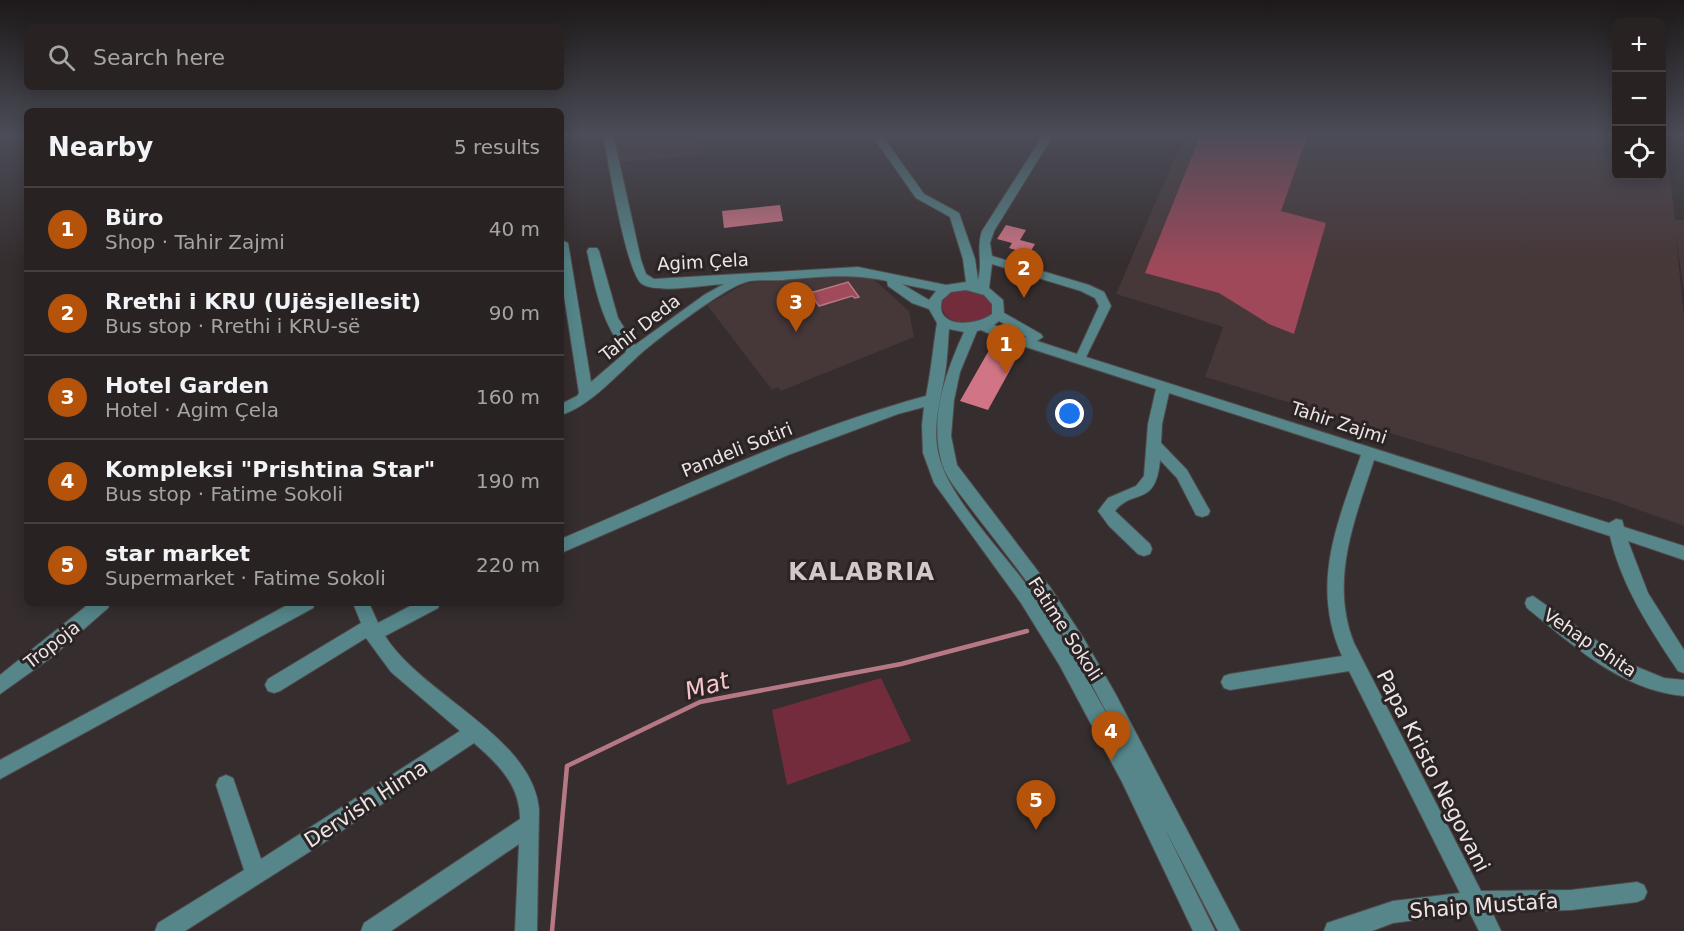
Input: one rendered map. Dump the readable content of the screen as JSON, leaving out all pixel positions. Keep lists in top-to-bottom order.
{
  "streets": {
    "street": [
      "Agim Çela",
      "Tahir Deda",
      "Tahir Zajmi",
      "Pandeli Sotiri",
      "Fatime Sokoli",
      "Vehap Shita",
      "Tropoja",
      "Papa Kristo Negovani",
      "Dervish Hima",
      "Shaip Mustafa"
    ]
  },
  "crossings": [
    ["Agim Çela", "Tahir Deda"],
    ["Agim Çela", "Tahir Zajmi"],
    ["Agim Çela", "Fatime Sokoli"],
    ["Tahir Zajmi", "Fatime Sokoli"],
    ["Tahir Zajmi", "Papa Kristo Negovani"],
    ["Pandeli Sotiri", "Fatime Sokoli"],
    ["Papa Kristo Negovani", "Shaip Mustafa"]
  ],
  "districts": ["KALABRIA"],
  "water": ["Mat"],
  "page": {
    "map_buttons": ["+", "−"],
    "search": "Search here",
    "heading": ["Nearby", "5 results"],
    "list": [
      {
        "mark": "1",
        "name": "Büro",
        "note": "Shop · Tahir Zajmi",
        "value": "40 m"
      },
      {
        "mark": "2",
        "name": "Rrethi i KRU (Ujësjellesit)",
        "note": "Bus stop · Rrethi i KRU-së",
        "value": "90 m"
      },
      {
        "mark": "3",
        "name": "Hotel Garden",
        "note": "Hotel · Agim Çela",
        "value": "160 m"
      },
      {
        "mark": "4",
        "name": "Kompleksi \"Prishtina Star\"",
        "note": "Bus stop · Fatime Sokoli",
        "value": "190 m"
      },
      {
        "mark": "5",
        "name": "star market",
        "note": "Supermarket · Fatime Sokoli",
        "value": "220 m"
      }
    ],
    "pins": [
      "2",
      "3",
      "1",
      "4",
      "5"
    ]
  }
}
